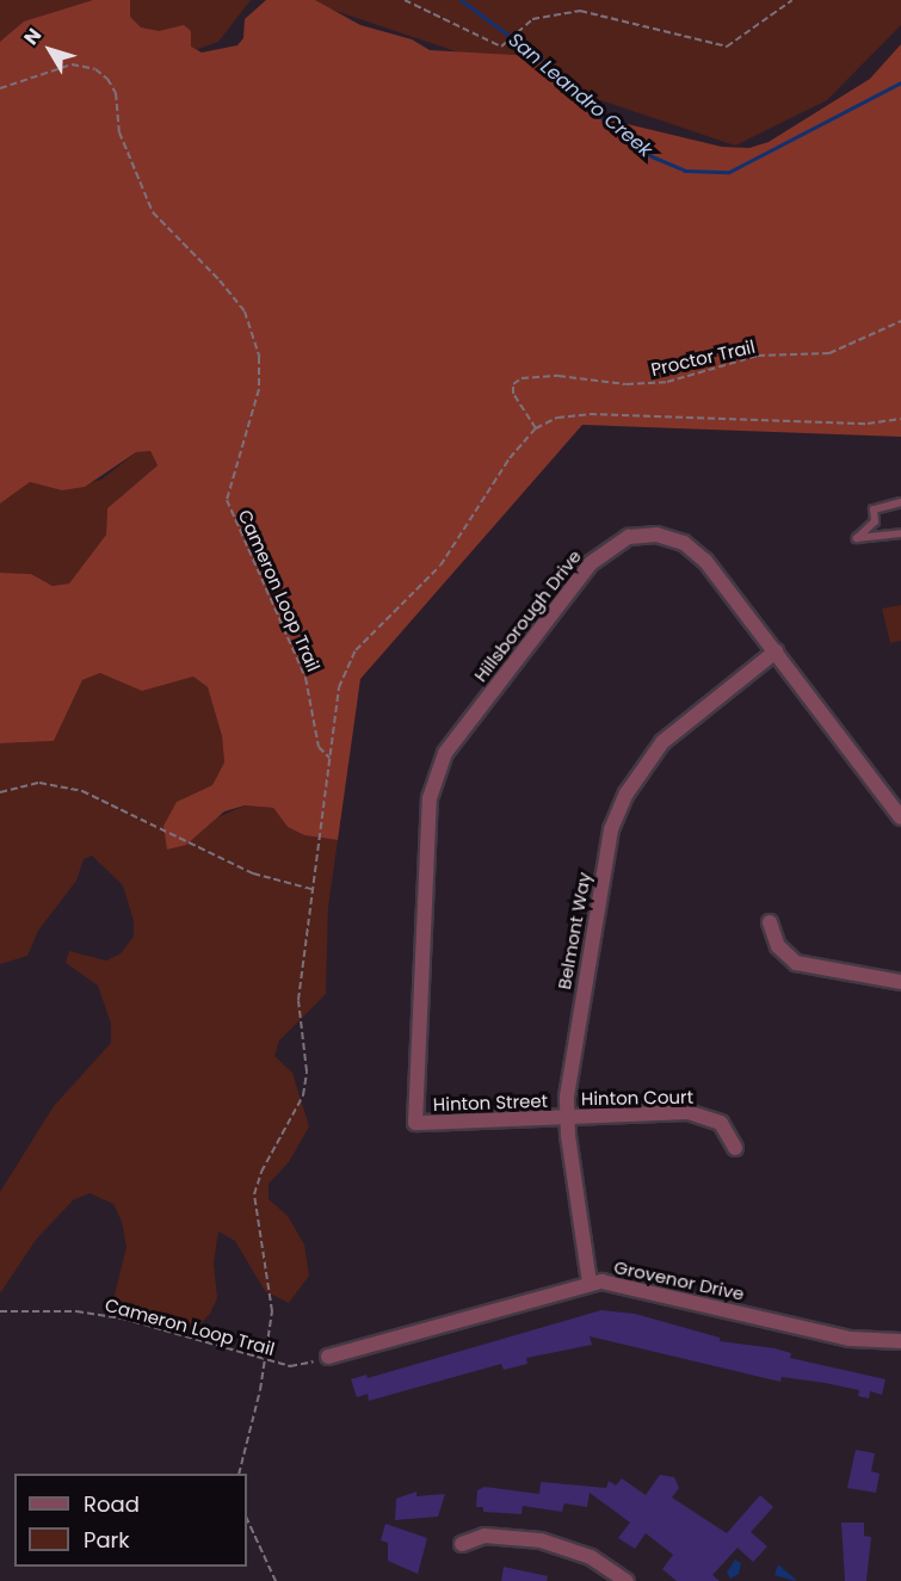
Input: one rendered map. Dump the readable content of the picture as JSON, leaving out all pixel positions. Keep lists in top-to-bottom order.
{
  "streets": {
    "street": [
      "Hillsborough Drive",
      "Belmont Way",
      "Hinton Court",
      "Hinton Street",
      "Grovenor Drive"
    ],
    "path": ["Proctor Trail", "Cameron Loop Trail"]
  },
  "crossings": [
    ["Cameron Loop Trail", "Grovenor Drive"],
    ["Hillsborough Drive", "Belmont Way"],
    ["Hillsborough Drive", "Hinton Street"],
    ["Belmont Way", "Hinton Court"],
    ["Belmont Way", "Hinton Street"],
    ["Belmont Way", "Grovenor Drive"],
    ["Hinton Court", "Hinton Street"]
  ],
  "water": ["San Leandro Creek"],
  "legend": ["Road", "Park"],
  "north": "top left"
}
